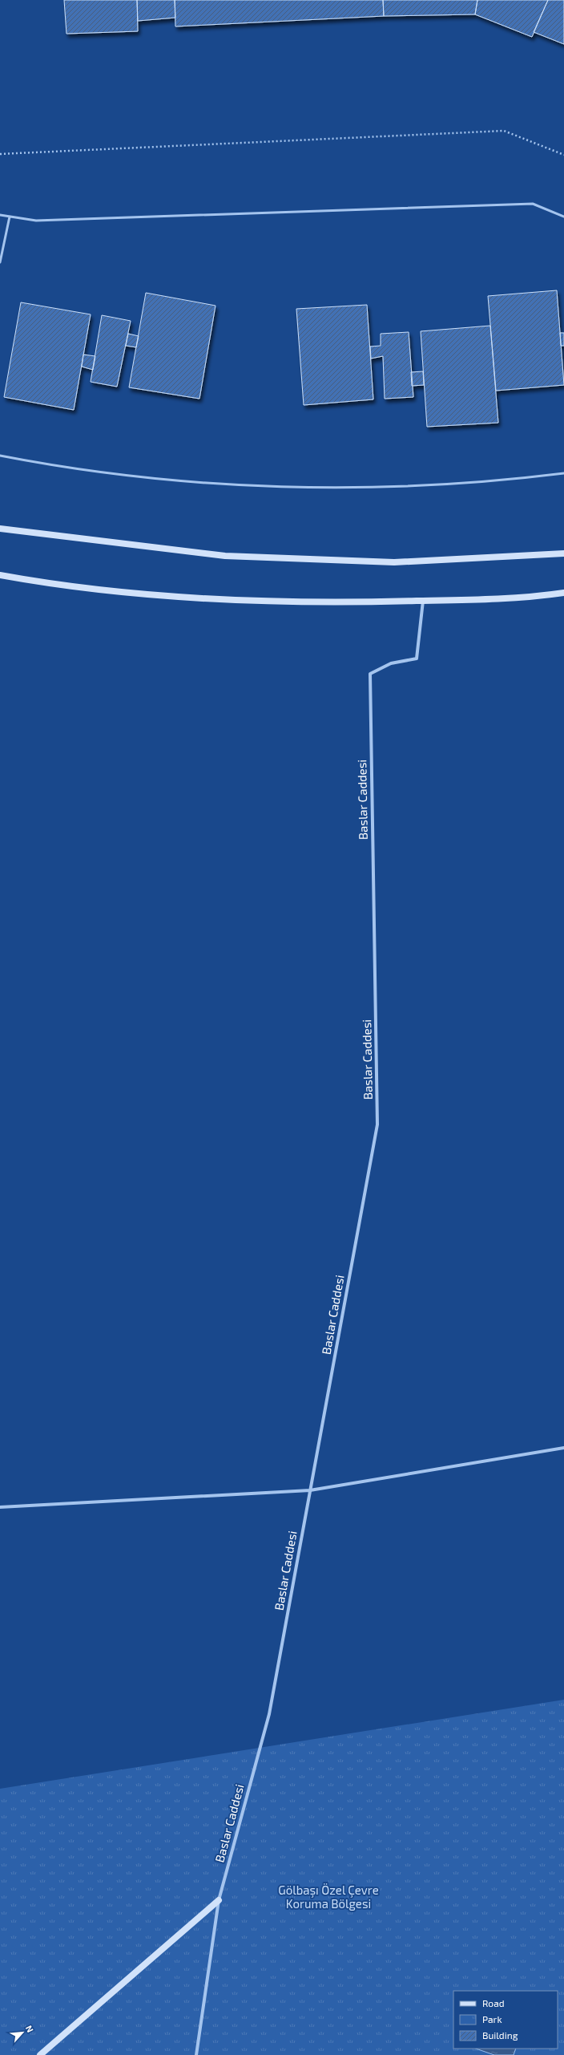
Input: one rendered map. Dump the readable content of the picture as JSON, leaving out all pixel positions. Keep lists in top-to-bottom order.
{
  "streets": {
    "street": ["Baslar Caddesi"]
  },
  "parks": ["Gölbaşı Özel Çevre Koruma Bölgesi"],
  "legend": ["Road", "Park", "Building"],
  "north": "top right"
}
